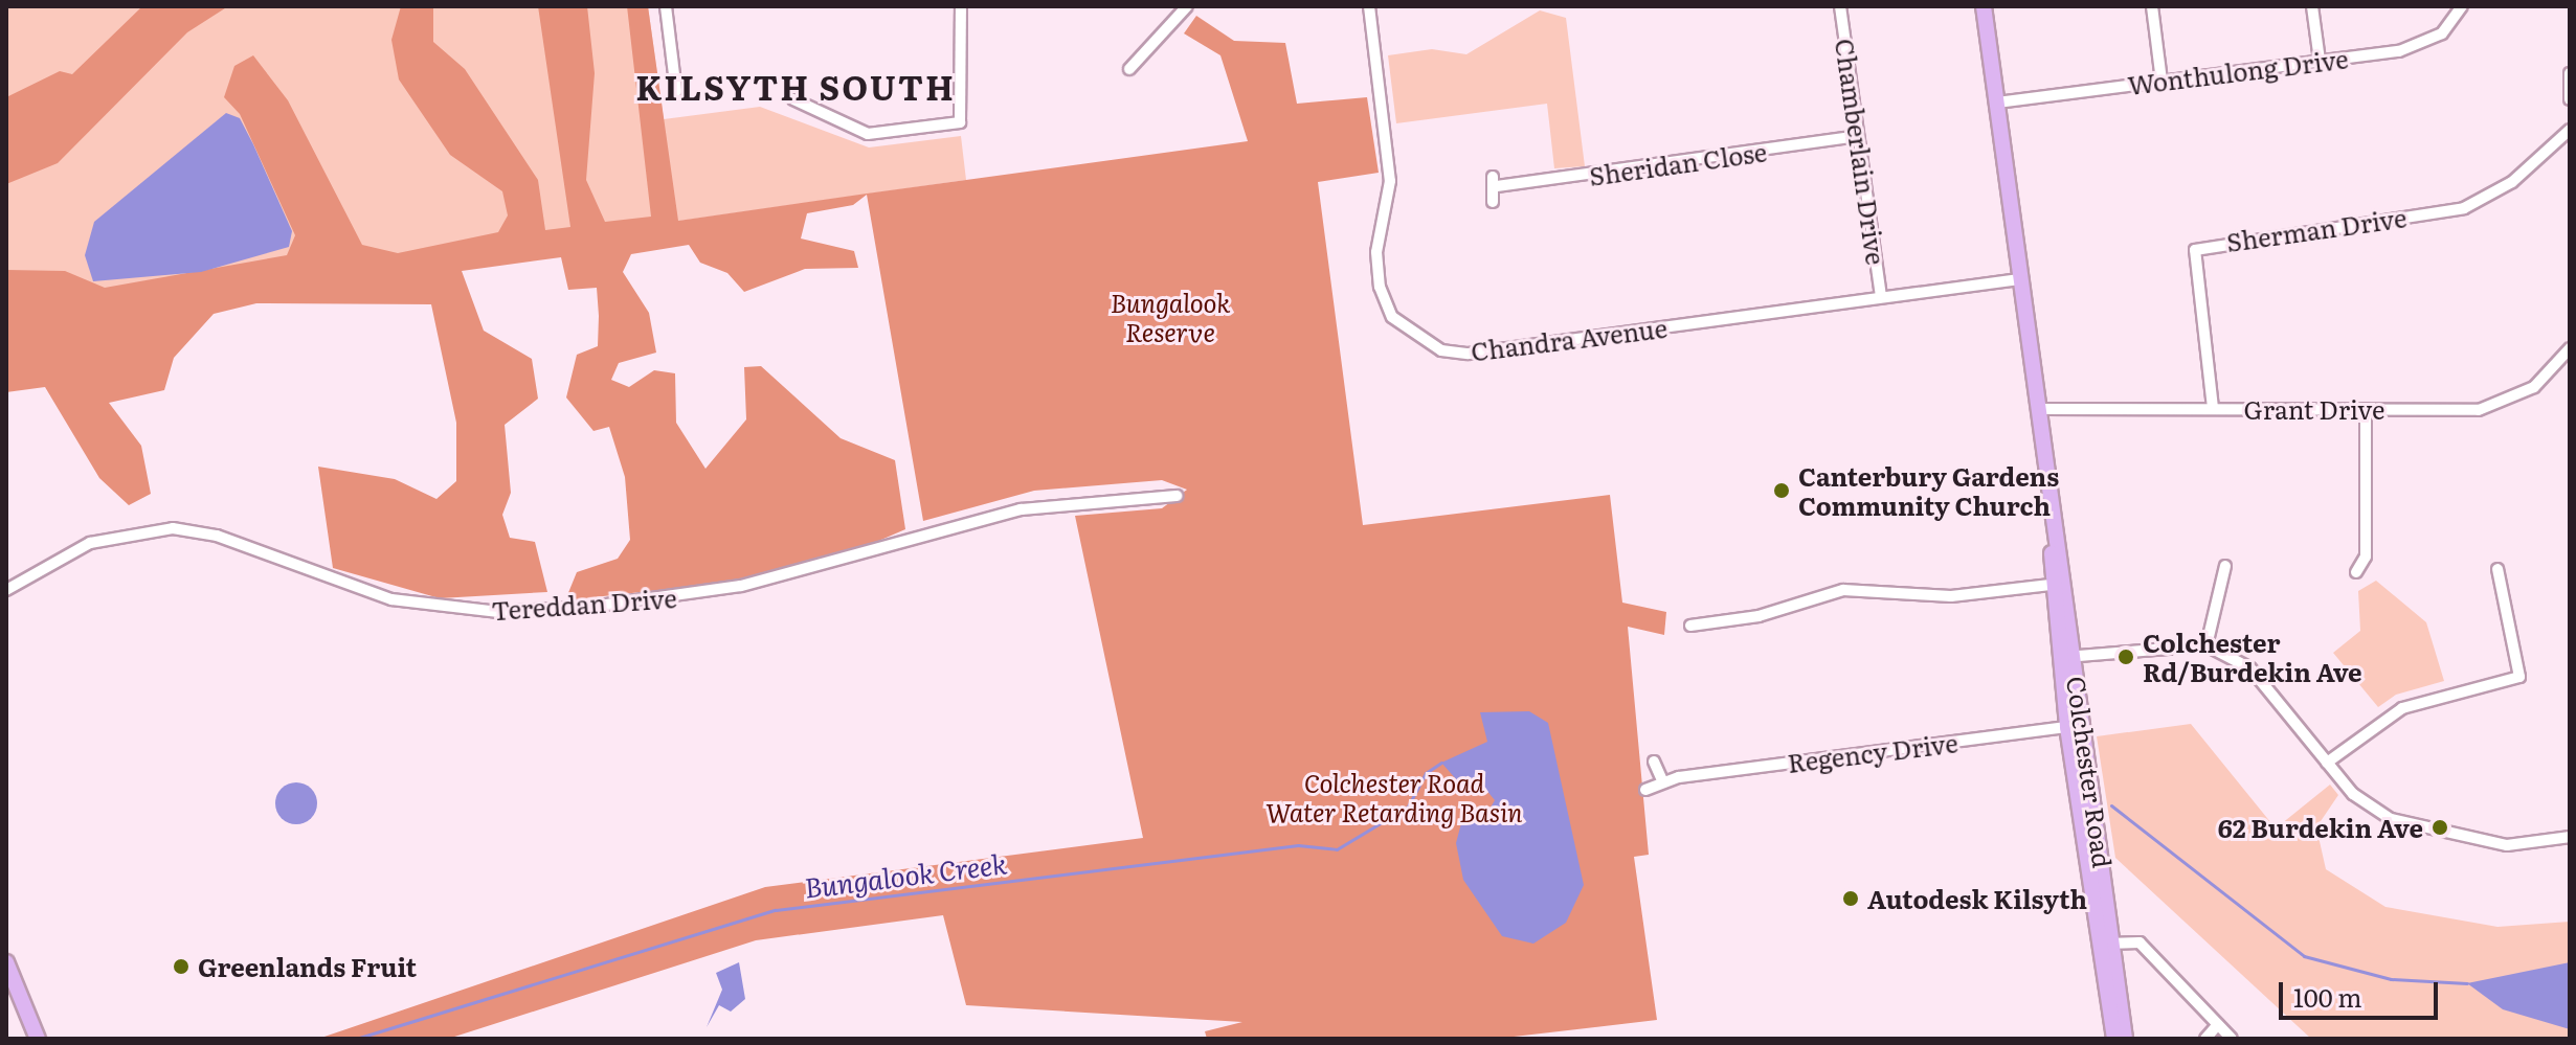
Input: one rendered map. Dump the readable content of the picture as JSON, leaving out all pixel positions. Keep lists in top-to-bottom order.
{
  "streets": {
    "main road": ["Colchester Road"],
    "street": [
      "Wonthulong Drive",
      "Chamberlain Drive",
      "Sheridan Close",
      "Sherman Drive",
      "Chandra Avenue",
      "Grant Drive",
      "Tereddan Drive",
      "Regency Drive"
    ]
  },
  "crossings": [
    ["Wonthulong Drive", "Colchester Road"],
    ["Chamberlain Drive", "Sheridan Close"],
    ["Chamberlain Drive", "Chandra Avenue"],
    ["Sherman Drive", "Grant Drive"],
    ["Chandra Avenue", "Colchester Road"],
    ["Grant Drive", "Colchester Road"],
    ["Regency Drive", "Colchester Road"]
  ],
  "districts": ["KILSYTH SOUTH"],
  "water": ["Bungalook Creek"],
  "parks": ["Bungalook Reserve", "Colchester Road Water Retarding Basin"],
  "places": [
    "Canterbury Gardens Community Church",
    "Colchester Rd/Burdekin Ave",
    "62 Burdekin Ave",
    "Autodesk Kilsyth",
    "Greenlands Fruit"
  ],
  "scale_bar": "100 m"
}
